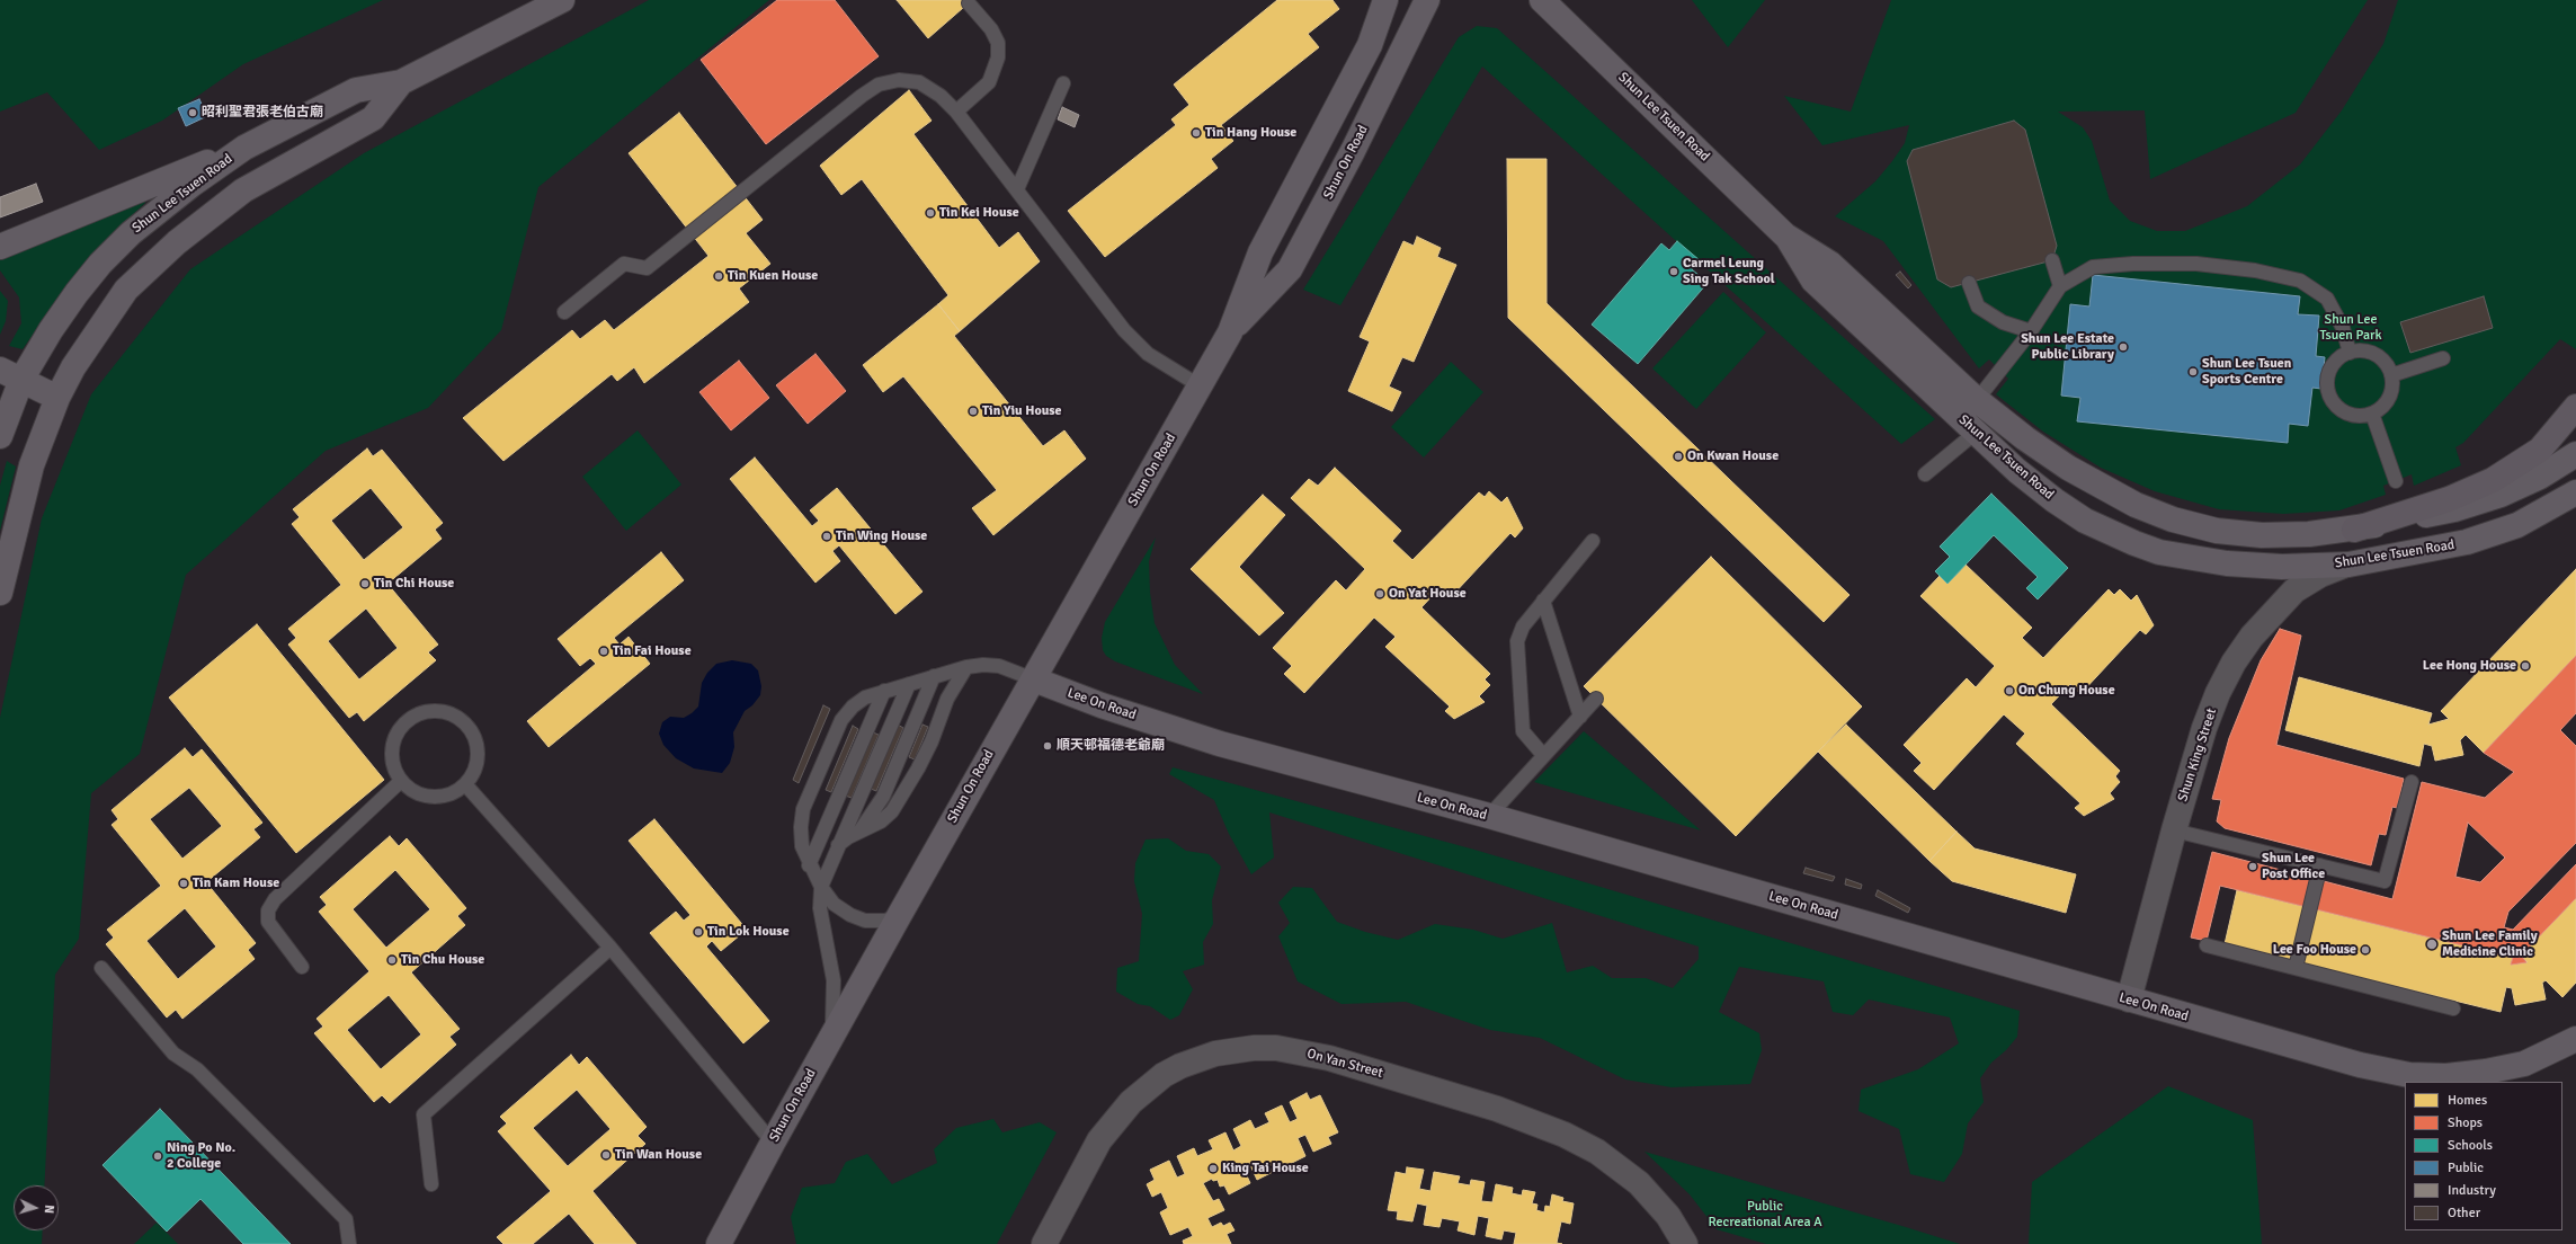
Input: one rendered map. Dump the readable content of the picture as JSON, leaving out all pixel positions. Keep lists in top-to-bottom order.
{
  "streets": {
    "main road": ["Shun Lee Tsuen Road", "Shun On Road", "Lee On Road"],
    "street": ["Shun King Street", "On Yan Street"]
  },
  "crossings": [
    ["Shun Lee Tsuen Road", "Shun King Street"],
    ["Shun On Road", "Lee On Road"],
    ["Lee On Road", "Shun King Street"]
  ],
  "parks": ["Shun Lee Tsuen Park", "Public Recreational Area A"],
  "places": [
    "昭利聖君張老伯古廟",
    "Tin Hang House",
    "Tin Kei House",
    "Carmel Leung Sing Tak School",
    "Tin Kuen House",
    "Shun Lee Estate Public Library",
    "Shun Lee Tsuen Sports Centre",
    "Tin Yiu House",
    "On Kwan House",
    "Tin Wing House",
    "Tin Chi House",
    "On Yat House",
    "Tin Fai House",
    "Lee Hong House",
    "On Chung House",
    "順天邨福德老爺廟",
    "Shun Lee Post Office",
    "Tin Kam House",
    "Tin Lok House",
    "Shun Lee Family Medicine Clinic",
    "Lee Foo House",
    "Tin Chu House",
    "Tin Wan House",
    "Ning Po No. 2 College",
    "King Tai House"
  ],
  "legend": [
    "Homes",
    "Shops",
    "Schools",
    "Public",
    "Industry",
    "Other"
  ],
  "north": "right"
}
